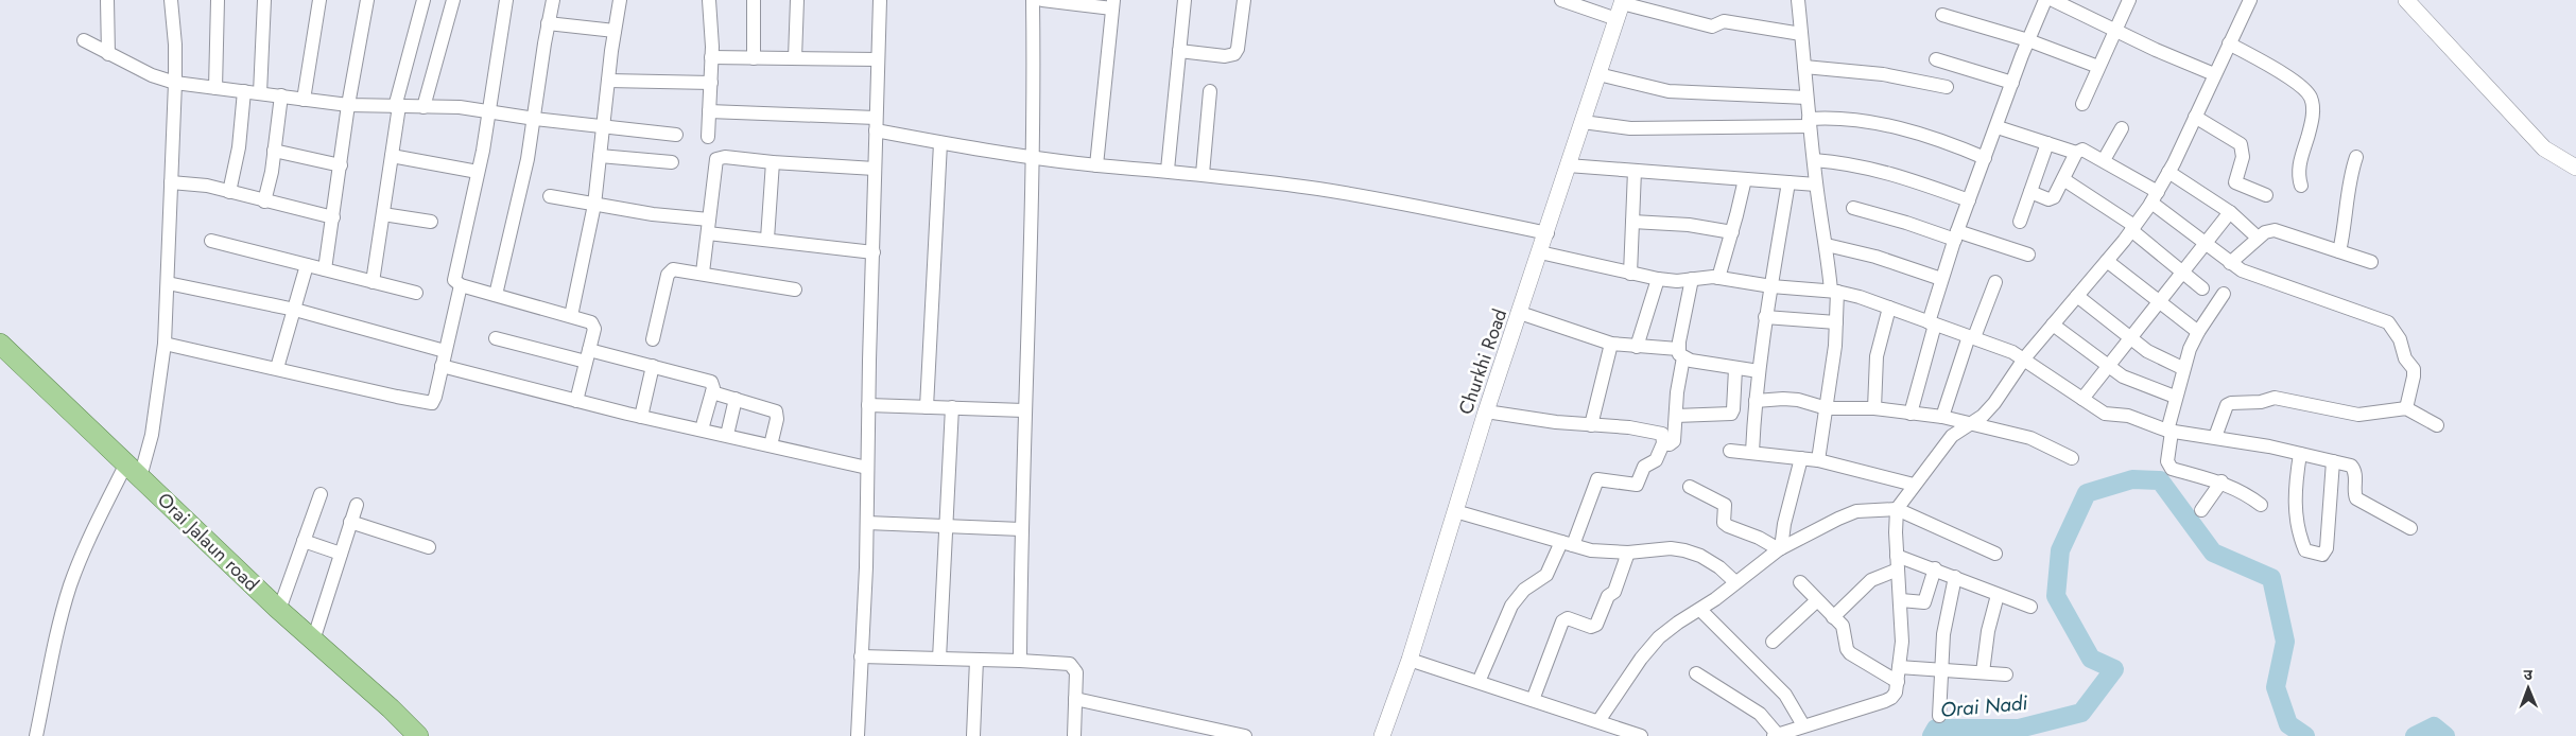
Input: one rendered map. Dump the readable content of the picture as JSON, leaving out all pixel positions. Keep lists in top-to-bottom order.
{
  "streets": {
    "main road": ["Orai Jalaun road"],
    "street": ["Churkhi Road"]
  },
  "water": ["Orai Nadi"],
  "north": "top"
}
